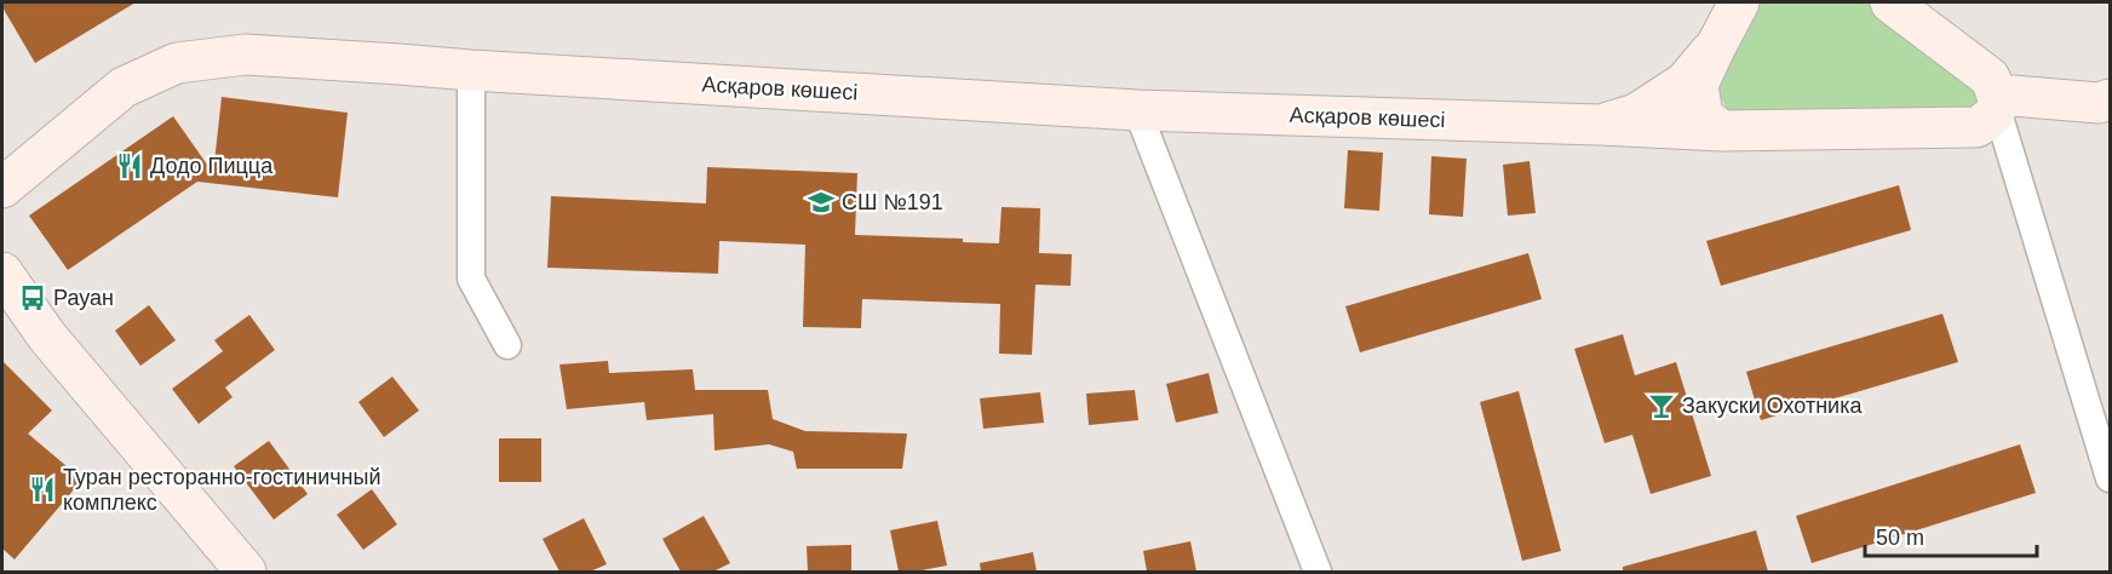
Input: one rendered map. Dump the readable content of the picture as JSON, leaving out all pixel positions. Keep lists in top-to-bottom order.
{
  "streets": {
    "street": ["Асқаров көшесі"]
  },
  "places": {
    "restaurant": ["Додо Пицца", "Туран ресторанно-гостиничный комплекс"],
    "school or university": ["СШ №191"],
    "bus stop": ["Рауан"],
    "bar": ["Закуски Охотника"]
  },
  "scale_bar": "50 m"
}
